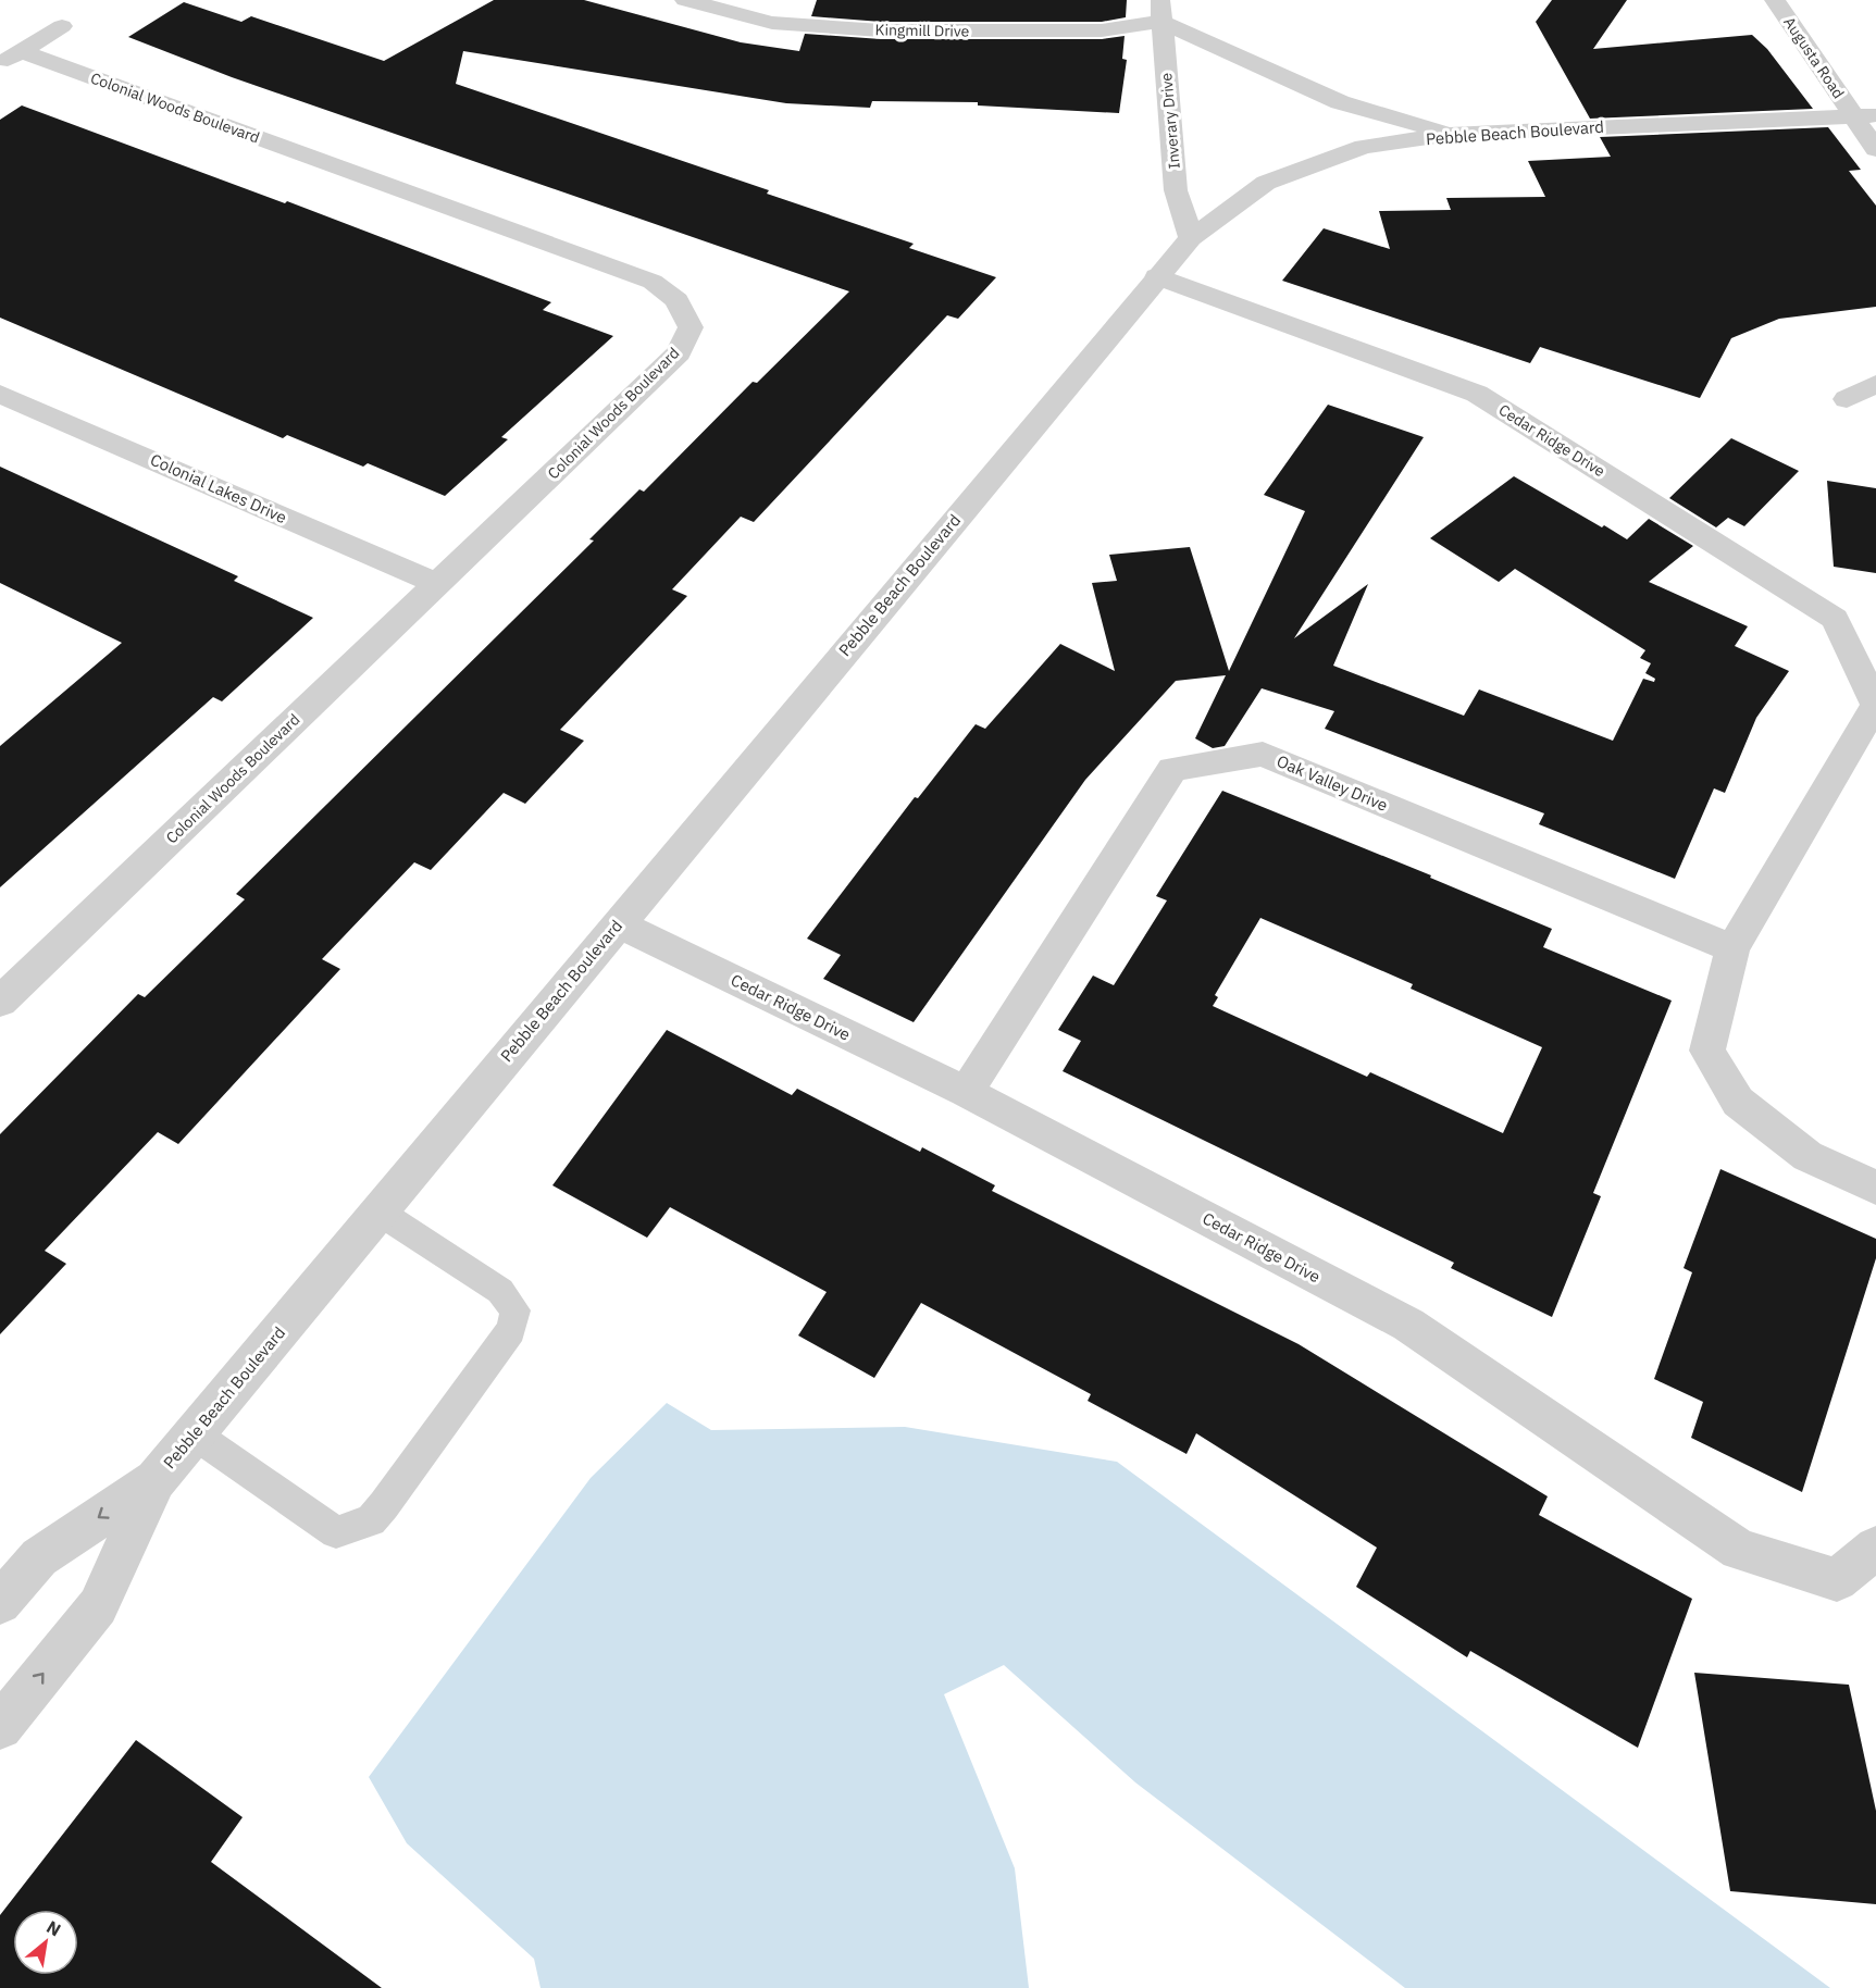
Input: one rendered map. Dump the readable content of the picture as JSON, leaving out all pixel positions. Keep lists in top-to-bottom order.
{
  "streets": {
    "street": [
      "Kingmill Drive",
      "Augusta Road",
      "Colonial Woods Boulevard",
      "Inverary Drive",
      "Pebble Beach Boulevard",
      "Cedar Ridge Drive",
      "Colonial Lakes Drive",
      "Oak Valley Drive"
    ]
  },
  "crossings": [
    ["Kingmill Drive", "Inverary Drive"],
    ["Augusta Road", "Pebble Beach Boulevard"],
    ["Colonial Woods Boulevard", "Colonial Lakes Drive"],
    ["Inverary Drive", "Pebble Beach Boulevard"],
    ["Pebble Beach Boulevard", "Cedar Ridge Drive"],
    ["Cedar Ridge Drive", "Oak Valley Drive"]
  ],
  "north": "top right"
}
